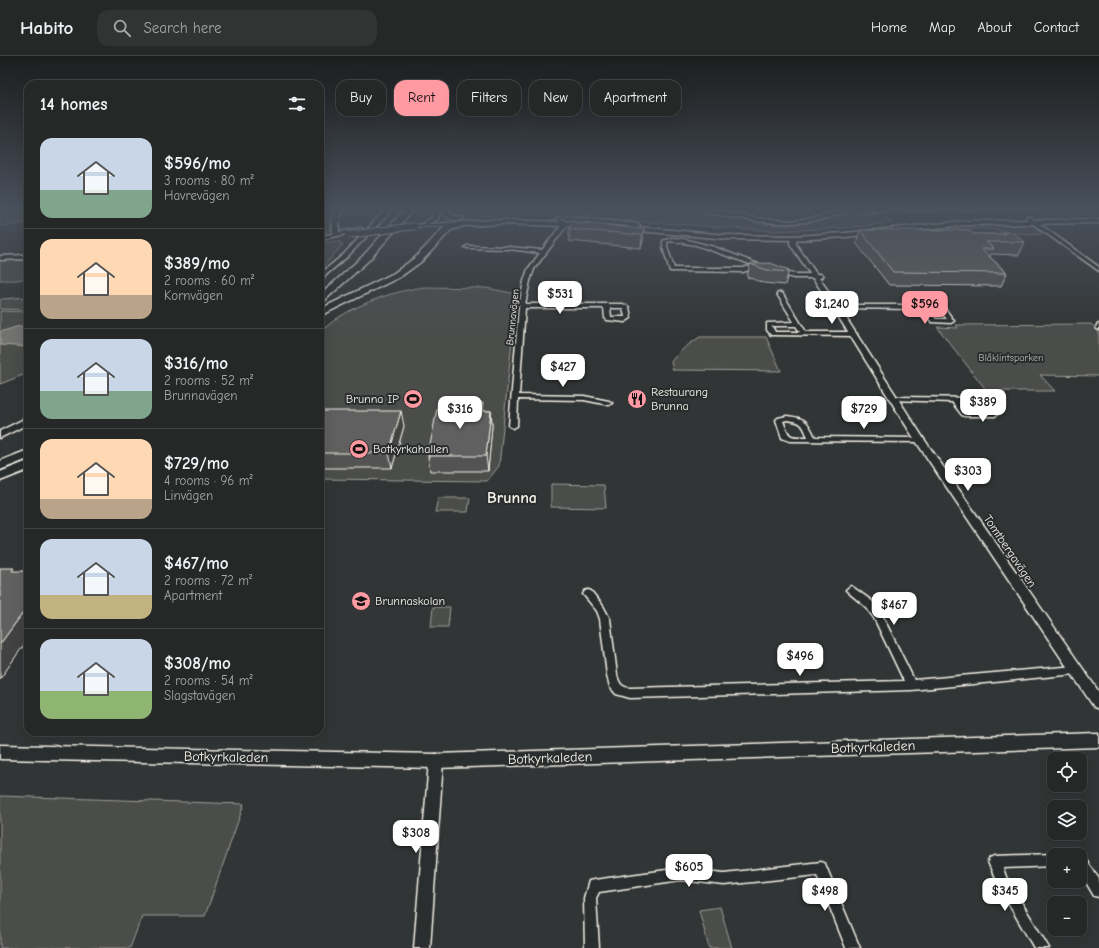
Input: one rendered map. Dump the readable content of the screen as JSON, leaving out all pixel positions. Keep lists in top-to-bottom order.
{
  "streets": {
    "main road": ["Botkyrkaleden"],
    "street": ["Brunnavägen", "Tomtbergavägen"]
  },
  "districts": ["Brunna"],
  "parks": ["Blåklintsparken"],
  "places": {
    "sports": ["Brunna IP", "Botkyrkahallen"],
    "restaurant": ["Restaurang Brunna"],
    "school or university": ["Brunnaskolan"]
  },
  "page": {
    "header": "Habito",
    "search": "Search here",
    "nav": [
      "Home",
      "Map",
      "About",
      "Contact"
    ],
    "chip": [
      "Buy",
      "Rent",
      "Filters",
      "New",
      "Apartment"
    ],
    "heading": "14 homes",
    "list": [
      {
        "name": "$596/mo",
        "note": "3 rooms · 80 m² · Havrevägen"
      },
      {
        "name": "$389/mo",
        "note": "2 rooms · 60 m² · Kornvägen"
      },
      {
        "name": "$316/mo",
        "note": "2 rooms · 52 m² · Brunnavägen"
      },
      {
        "name": "$729/mo",
        "note": "4 rooms · 96 m² · Linvägen"
      },
      {
        "name": "$467/mo",
        "note": "2 rooms · 72 m² · Apartment"
      },
      {
        "name": "$308/mo",
        "note": "2 rooms · 54 m² · Slagstavägen"
      }
    ],
    "price": [
      "$531",
      "$1,240",
      "$596",
      "$427",
      "$389",
      "$316",
      "$729",
      "$303",
      "$467",
      "$496",
      "$308",
      "$605",
      "$498",
      "$345"
    ],
    "map_buttons": ["+", "−"]
  }
}
